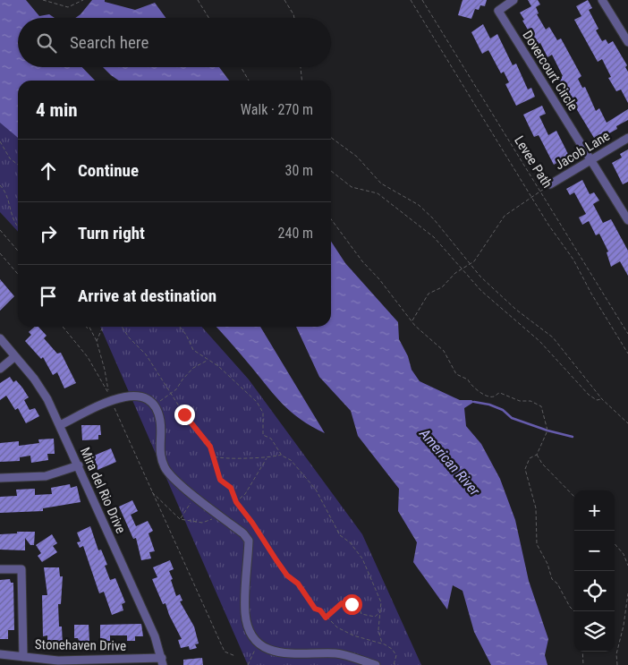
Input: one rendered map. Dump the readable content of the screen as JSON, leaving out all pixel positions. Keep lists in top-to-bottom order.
{
  "streets": {
    "street": [
      "Dovercourt Circle",
      "Jacob Lane",
      "Mira del Rio Drive",
      "Stonehaven Drive"
    ],
    "path": ["Levee Path"]
  },
  "crossings": [
    ["Dovercourt Circle", "Jacob Lane"],
    ["Mira del Rio Drive", "Stonehaven Drive"]
  ],
  "water": ["American River"],
  "page": {
    "search": "Search here",
    "heading": ["4 min", "Walk · 270 m"],
    "list": [
      ["Continue", "30 m"],
      ["Turn right", "240 m"],
      "Arrive at destination"
    ],
    "map_buttons": ["+", "−"]
  }
}
